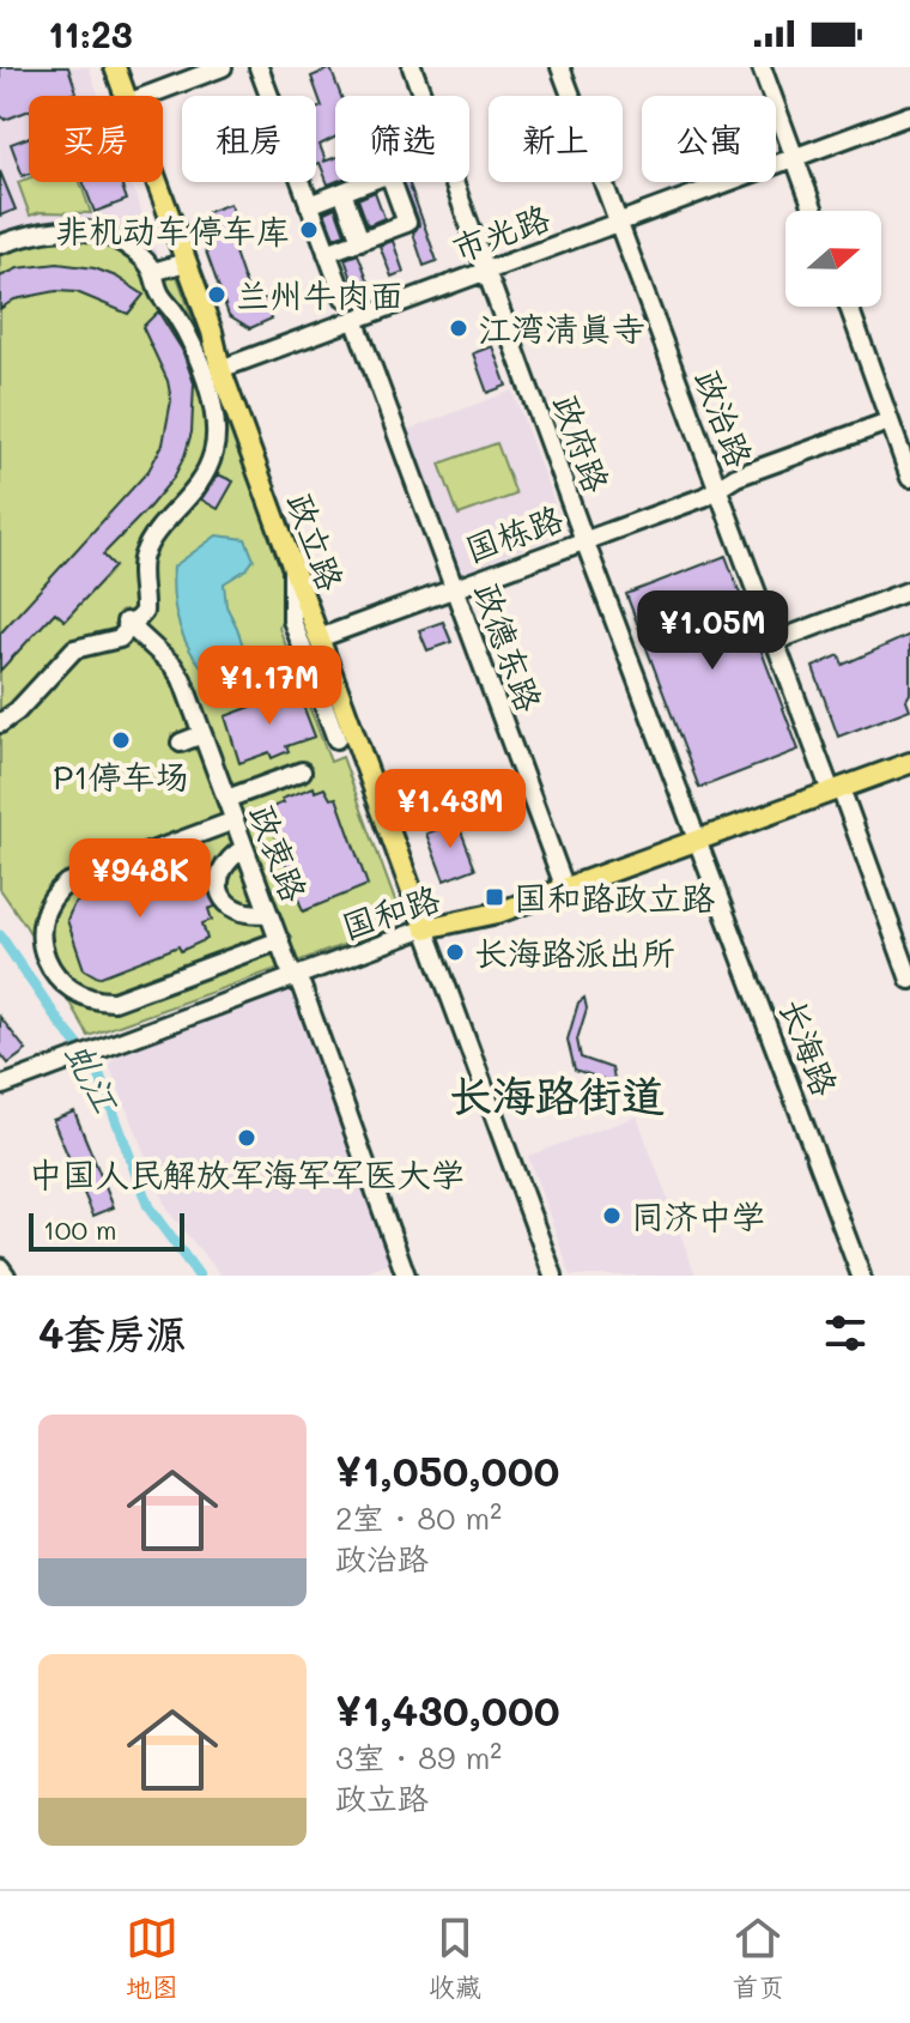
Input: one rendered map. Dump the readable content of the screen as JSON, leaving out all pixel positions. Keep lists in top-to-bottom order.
{
  "streets": {
    "main road": ["政立路", "国和路"],
    "street": [
      "市光路",
      "政治路",
      "政府路",
      "国栋路",
      "政德东路",
      "政衷路",
      "长海路"
    ]
  },
  "crossings": [
    ["市光路", "政治路"],
    ["市光路", "政府路"],
    ["市光路", "政立路"],
    ["市光路", "政德东路"],
    ["政治路", "国栋路"],
    ["政治路", "国和路"],
    ["政府路", "国栋路"],
    ["政府路", "国和路"],
    ["政府路", "长海路"],
    ["国栋路", "政立路"],
    ["国栋路", "政德东路"],
    ["政立路", "国和路"],
    ["政德东路", "国和路"],
    ["政衷路", "国和路"],
    ["国和路", "长海路"]
  ],
  "districts": ["长海路街道"],
  "water": ["虬江"],
  "places": {
    "other": [
      "非机动车停车库",
      "兰州牛肉面",
      "江湾清真寺",
      "P1停车场",
      "长海路派出所",
      "中国人民解放军海军军医大学",
      "同济中学"
    ],
    "transit": ["国和路政立路"]
  },
  "scale_bar": "100 m",
  "north": "right",
  "page": {
    "status": "11:23",
    "chip": [
      "买房",
      "租房",
      "筛选",
      "新上",
      "公寓"
    ],
    "price": [
      "¥1.05M",
      "¥1.17M",
      "¥1.43M",
      "¥948K"
    ],
    "scale": "100 m",
    "heading": "4套房源",
    "list": [
      {
        "name": "¥1,050,000",
        "note": "2室 · 80 m² · 政治路"
      },
      {
        "name": "¥1,430,000",
        "note": "3室 · 89 m² · 政立路"
      }
    ],
    "tabs": ["地图", "收藏", "首页"]
  }
}
